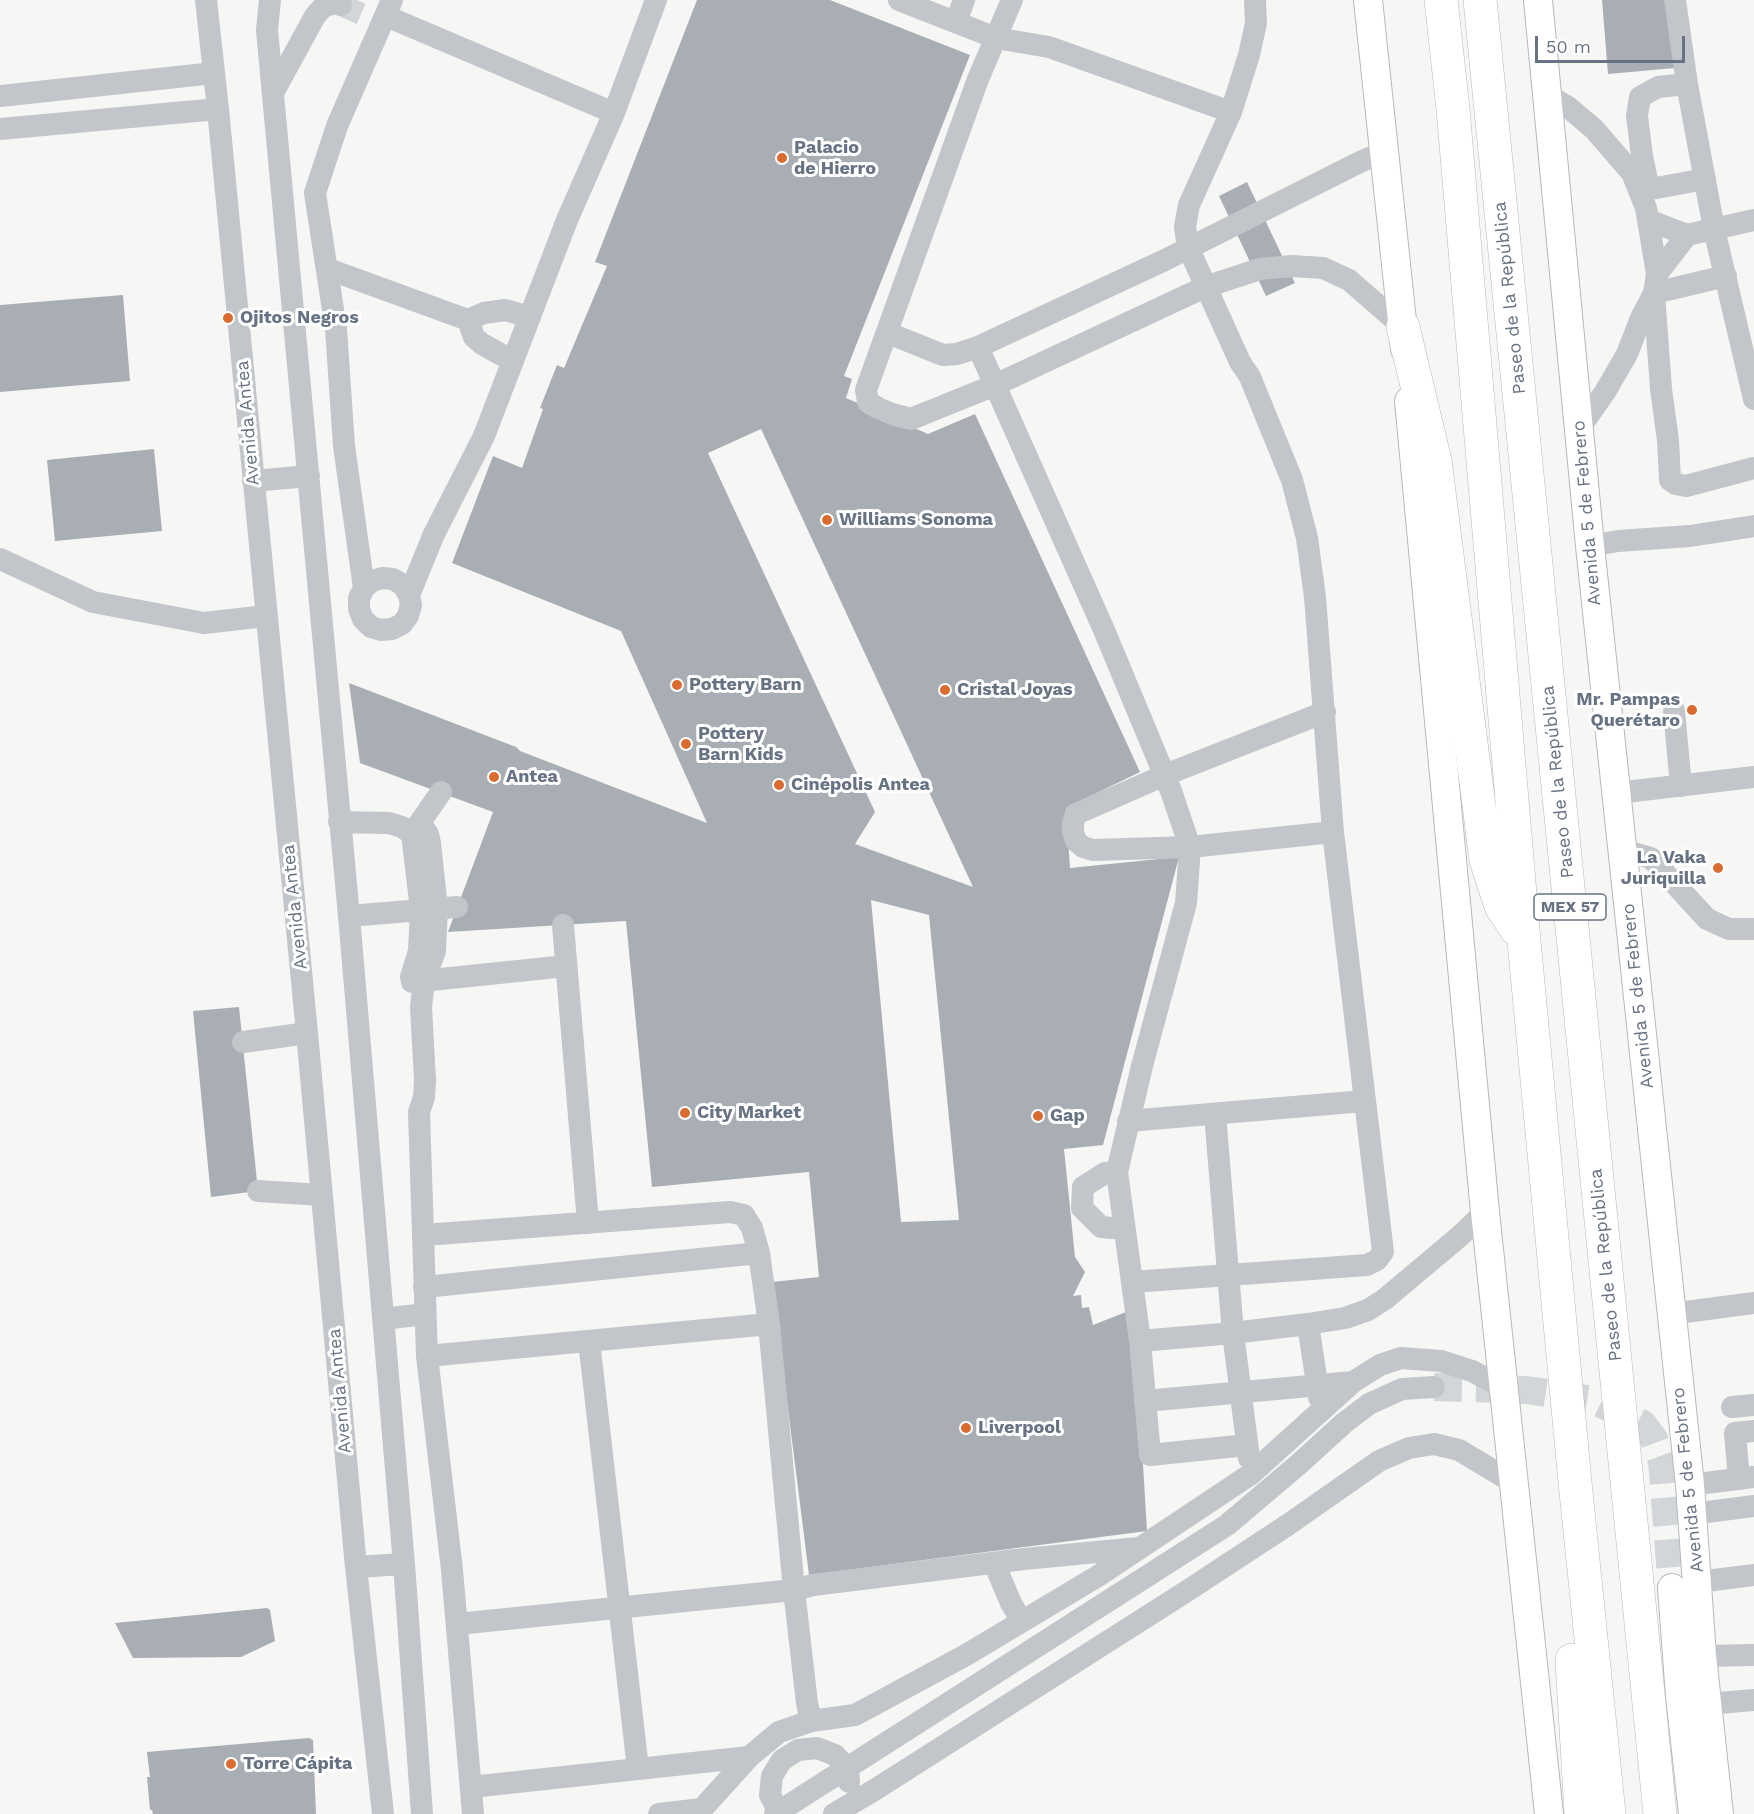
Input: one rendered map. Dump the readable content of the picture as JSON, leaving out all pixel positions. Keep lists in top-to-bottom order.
{
  "streets": {
    "highway": ["Paseo de la República", "MEX 57"],
    "main road": ["Avenida 5 de Febrero"],
    "street": ["Avenida Antea"]
  },
  "places": [
    "Palacio de Hierro",
    "Ojitos Negros",
    "Williams Sonoma",
    "Pottery Barn",
    "Cristal Joyas",
    "Mr. Pampas Querétaro",
    "Pottery Barn Kids",
    "Antea",
    "Cinépolis Antea",
    "La Vaka Juriquilla",
    "City Market",
    "Gap",
    "Liverpool",
    "Torre Cápita"
  ],
  "scale_bar": "50 m"
}
